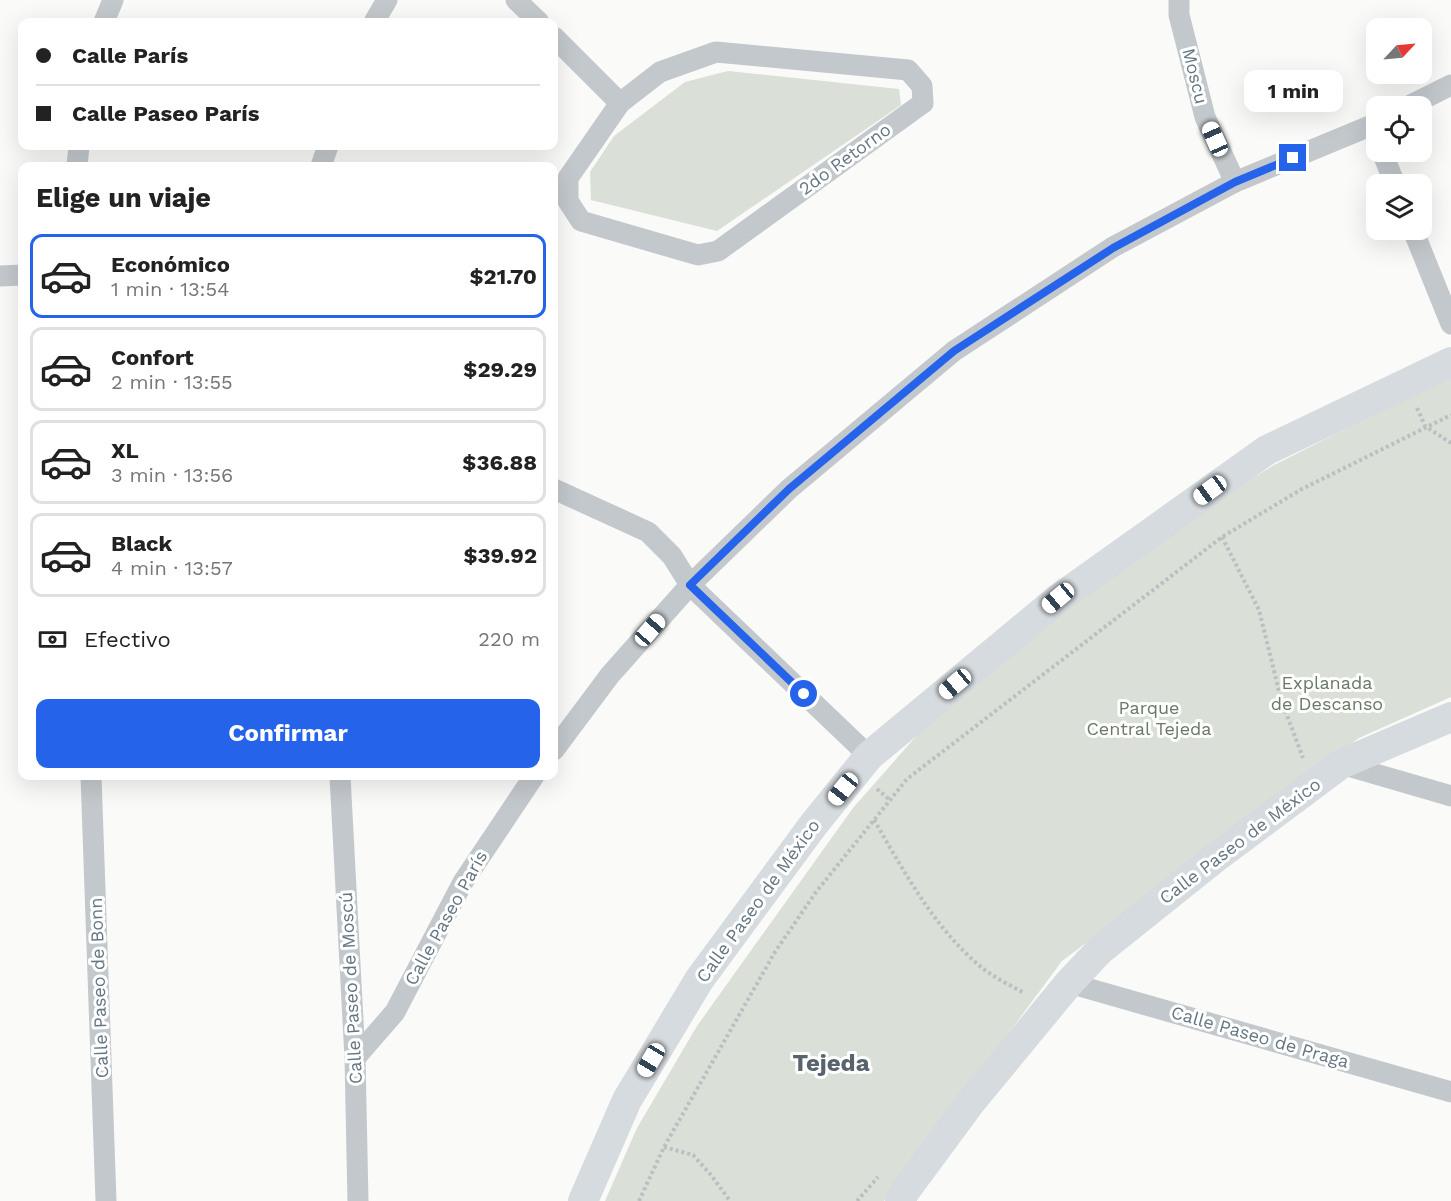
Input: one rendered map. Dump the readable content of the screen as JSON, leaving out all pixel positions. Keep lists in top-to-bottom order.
{
  "streets": {
    "main road": ["Calle Paseo de México"],
    "street": [
      "Moscu",
      "2do Retorno",
      "Calle Paseo París",
      "Calle Paseo de Bonn",
      "Calle Paseo de Moscú",
      "Calle Paseo de Praga"
    ]
  },
  "crossings": [
    ["Calle Paseo de México", "Calle Paseo de Praga"],
    ["Calle Paseo París", "Calle Paseo de Moscú"]
  ],
  "districts": ["Tejeda"],
  "parks": ["Explanada de Descanso", "Parque Central Tejeda"],
  "north": "top right",
  "page": {
    "banner": ["Calle París", "Calle Paseo París"],
    "bubble": "1 min",
    "heading": "Elige un viaje",
    "list": [
      {
        "name": "Económico",
        "note": "1 min · 13:54",
        "value": "$21.70"
      },
      {
        "name": "Confort",
        "note": "2 min · 13:55",
        "value": "$29.29"
      },
      {
        "name": "XL",
        "note": "3 min · 13:56",
        "value": "$36.88"
      },
      {
        "name": "Black",
        "note": "4 min · 13:57",
        "value": "$39.92"
      }
    ],
    "pay": ["Efectivo", "220 m"],
    "buttons": "Confirmar"
  }
}
